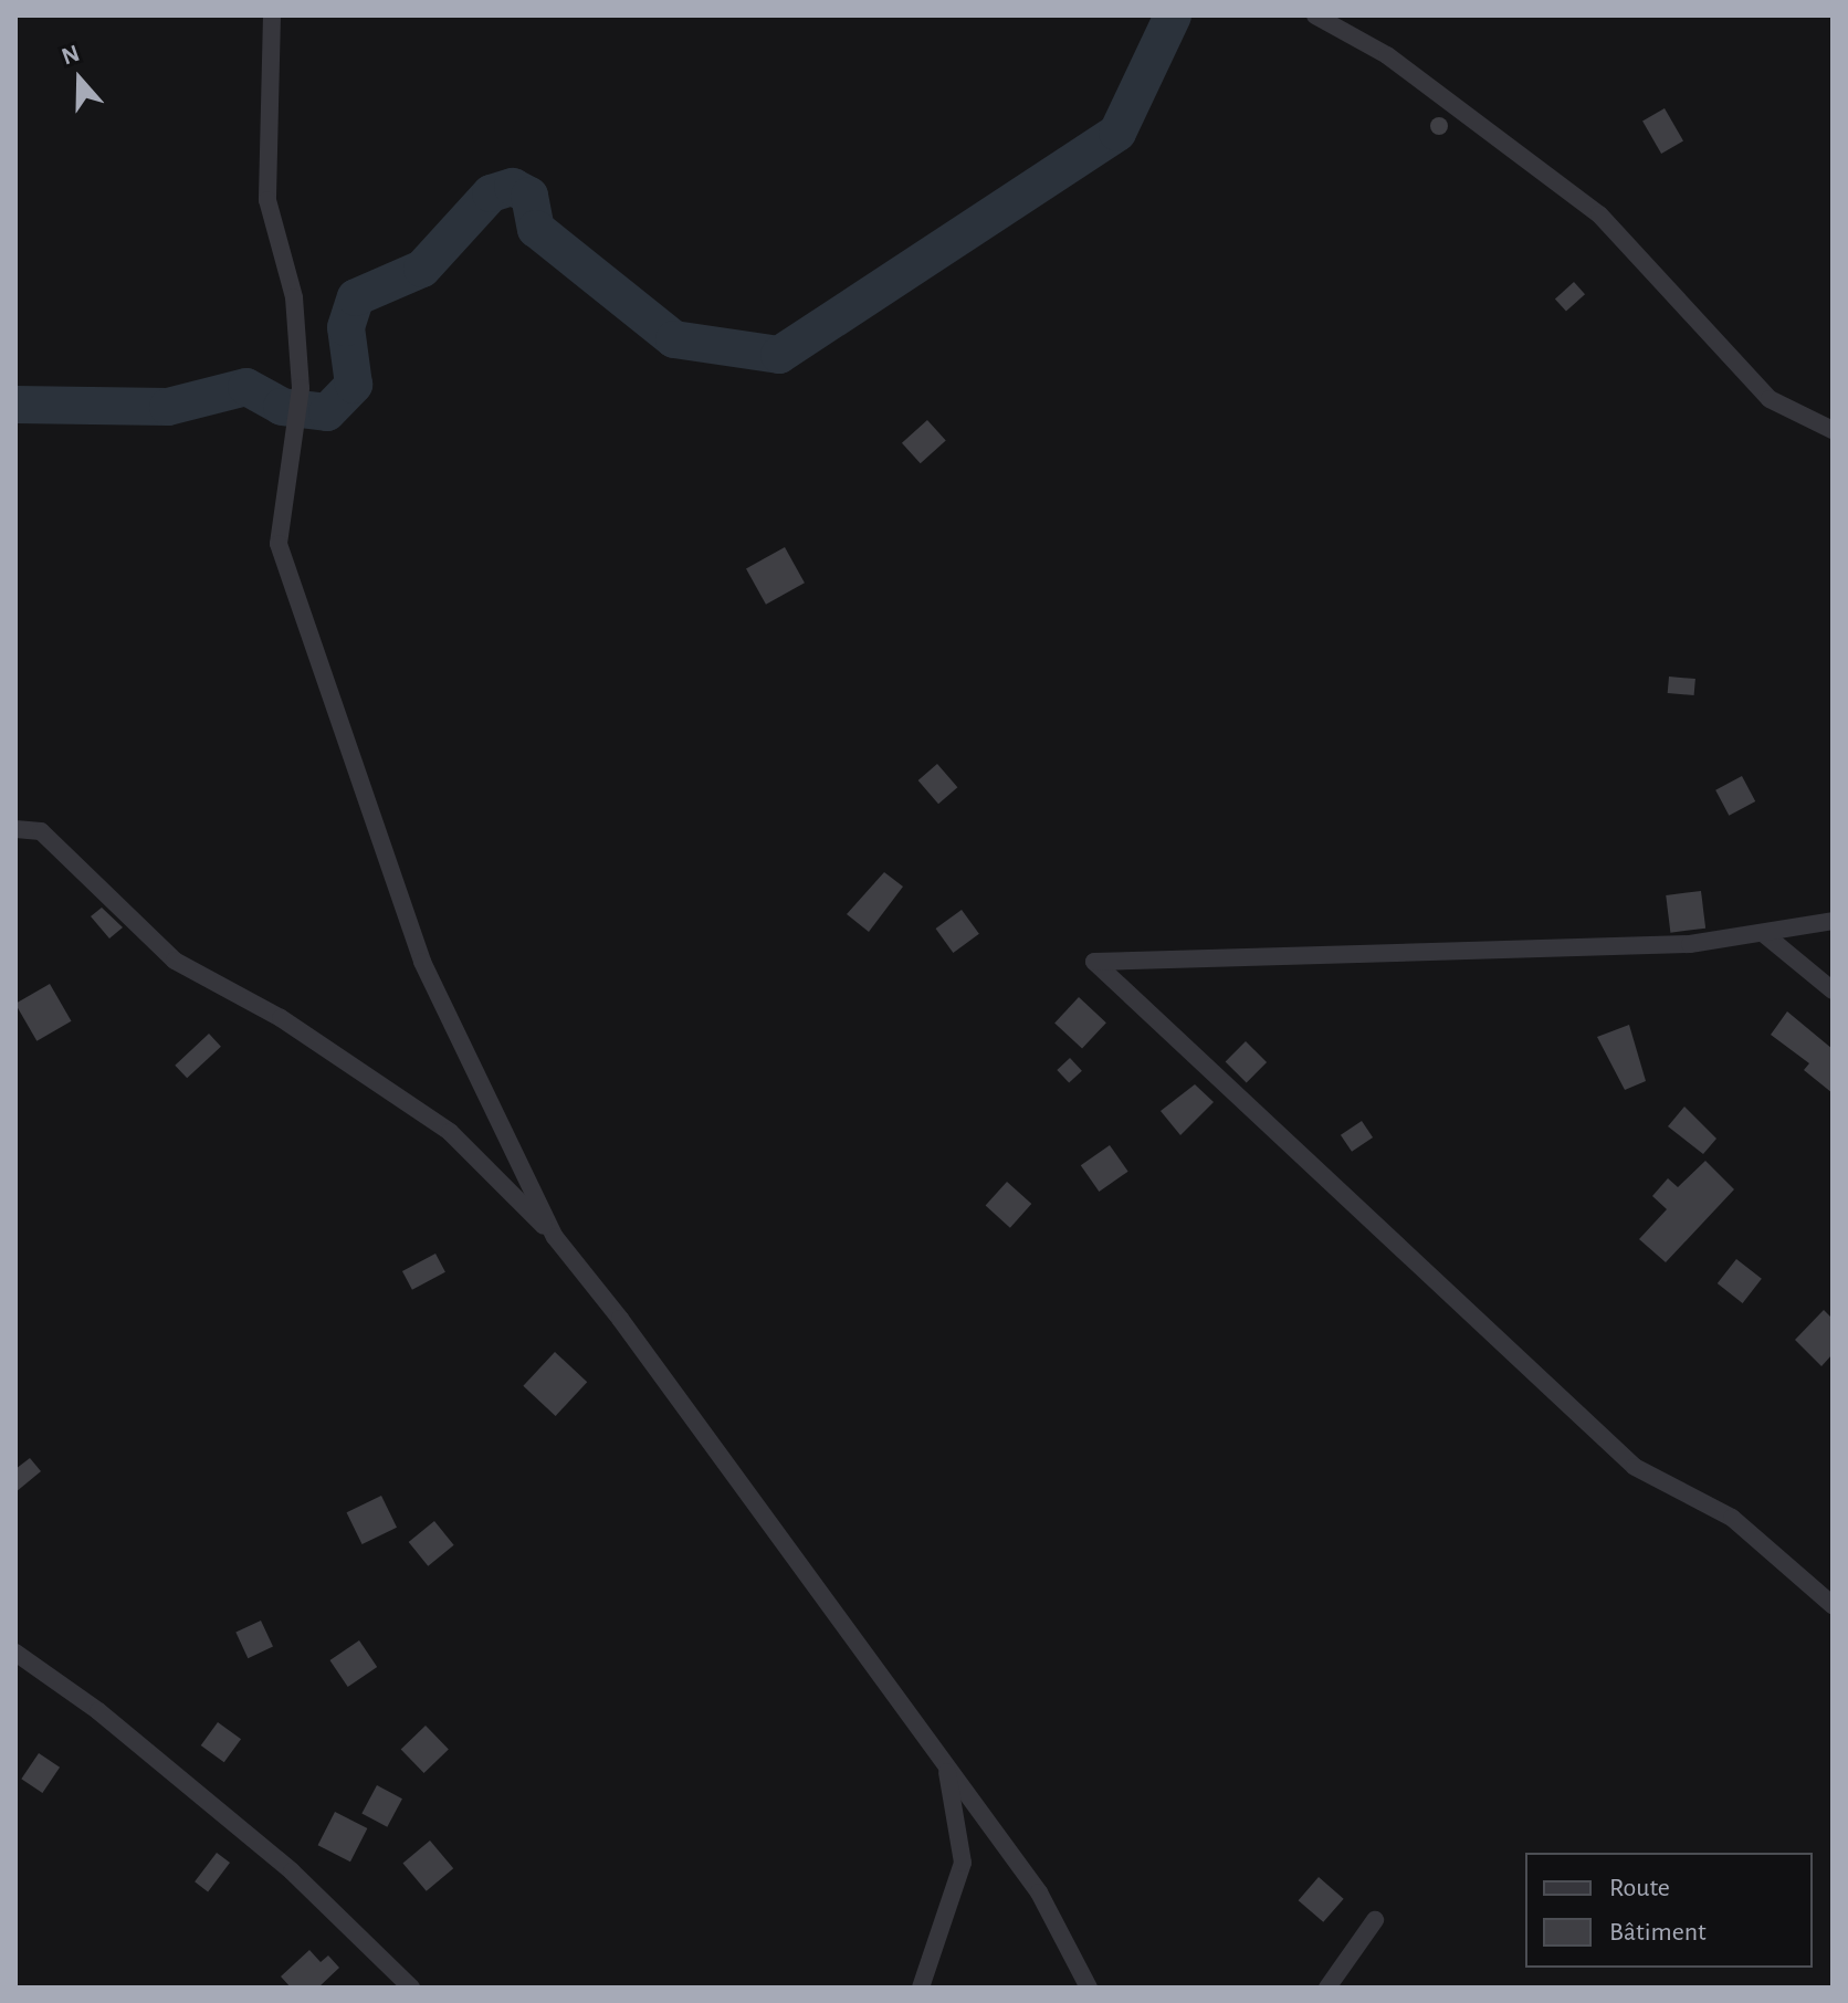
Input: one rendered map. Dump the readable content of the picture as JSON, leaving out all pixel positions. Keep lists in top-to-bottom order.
{
  "legend": ["Route", "Bâtiment"],
  "north": "top"
}
